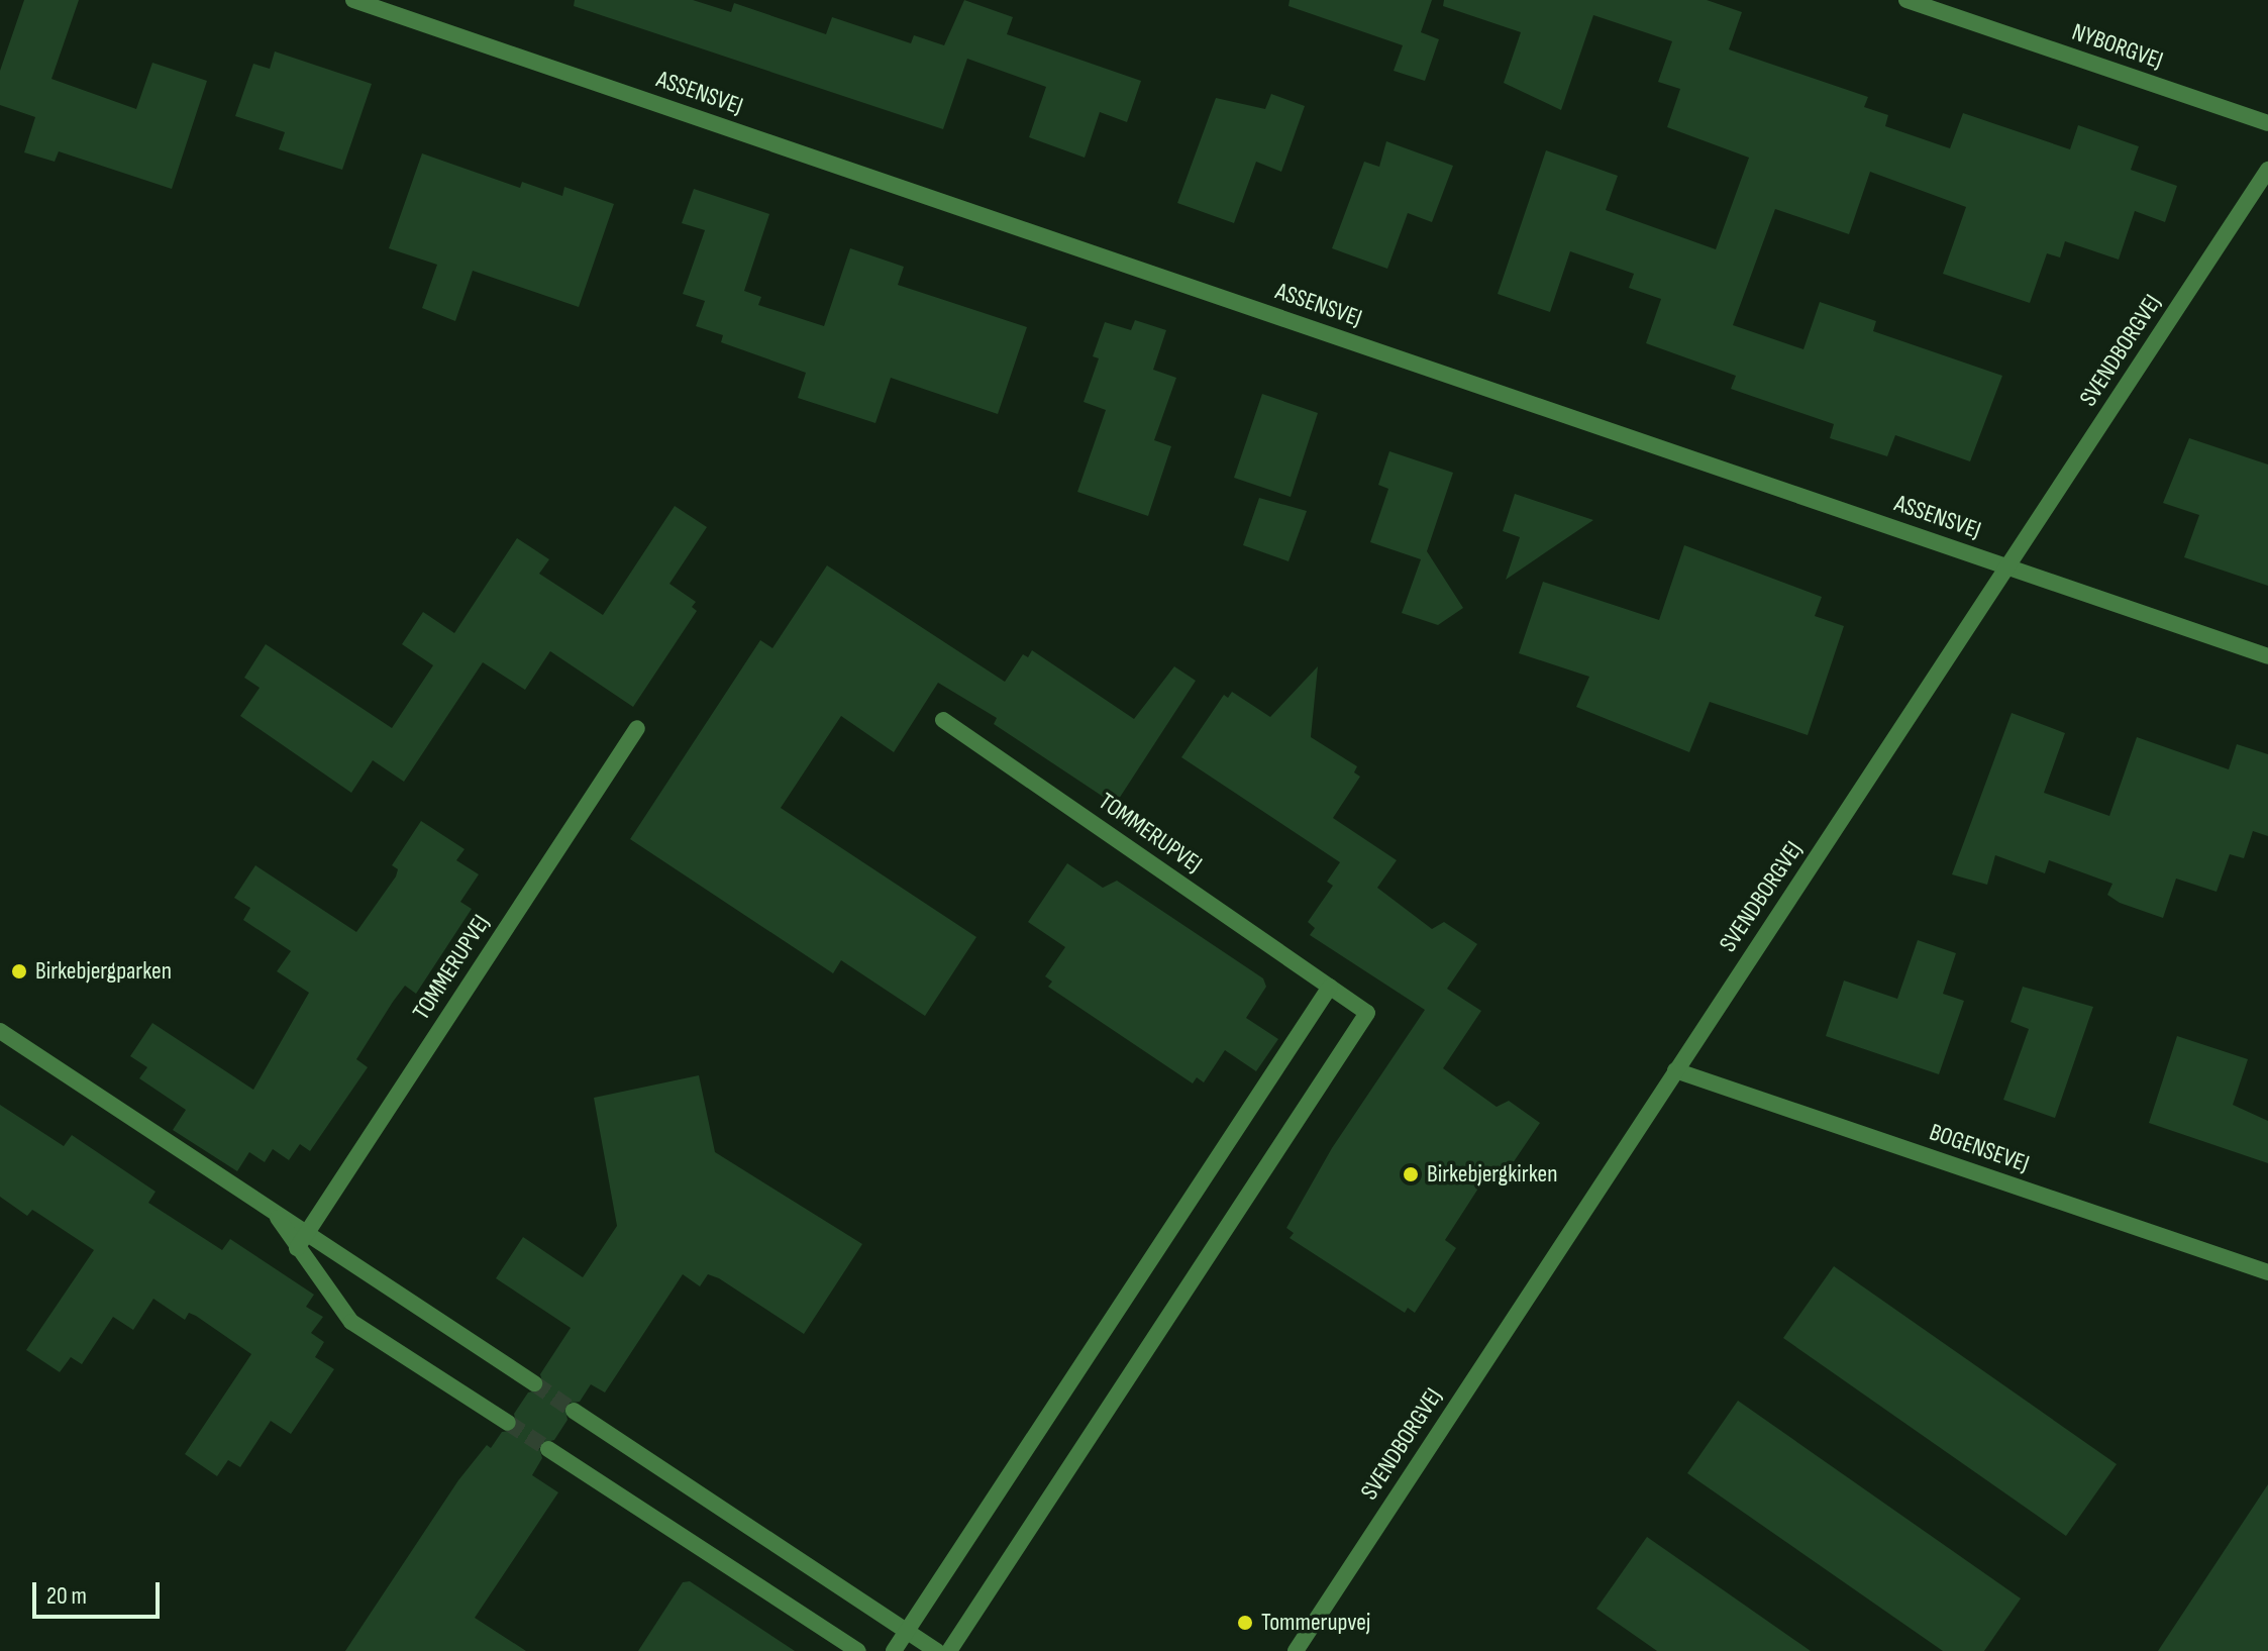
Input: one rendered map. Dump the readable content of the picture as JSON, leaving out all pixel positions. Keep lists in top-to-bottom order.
{
  "streets": {
    "street": [
      "NYBORGVEJ",
      "ASSENSVEJ",
      "SVENDBORGVEJ",
      "TOMMERUPVEJ",
      "BOGENSEVEJ"
    ]
  },
  "crossings": [
    ["ASSENSVEJ", "SVENDBORGVEJ"],
    ["SVENDBORGVEJ", "BOGENSEVEJ"]
  ],
  "places": ["Birkebjergparken", "Birkebjergkirken", "Tommerupvej"],
  "scale_bar": "20 m"
}
